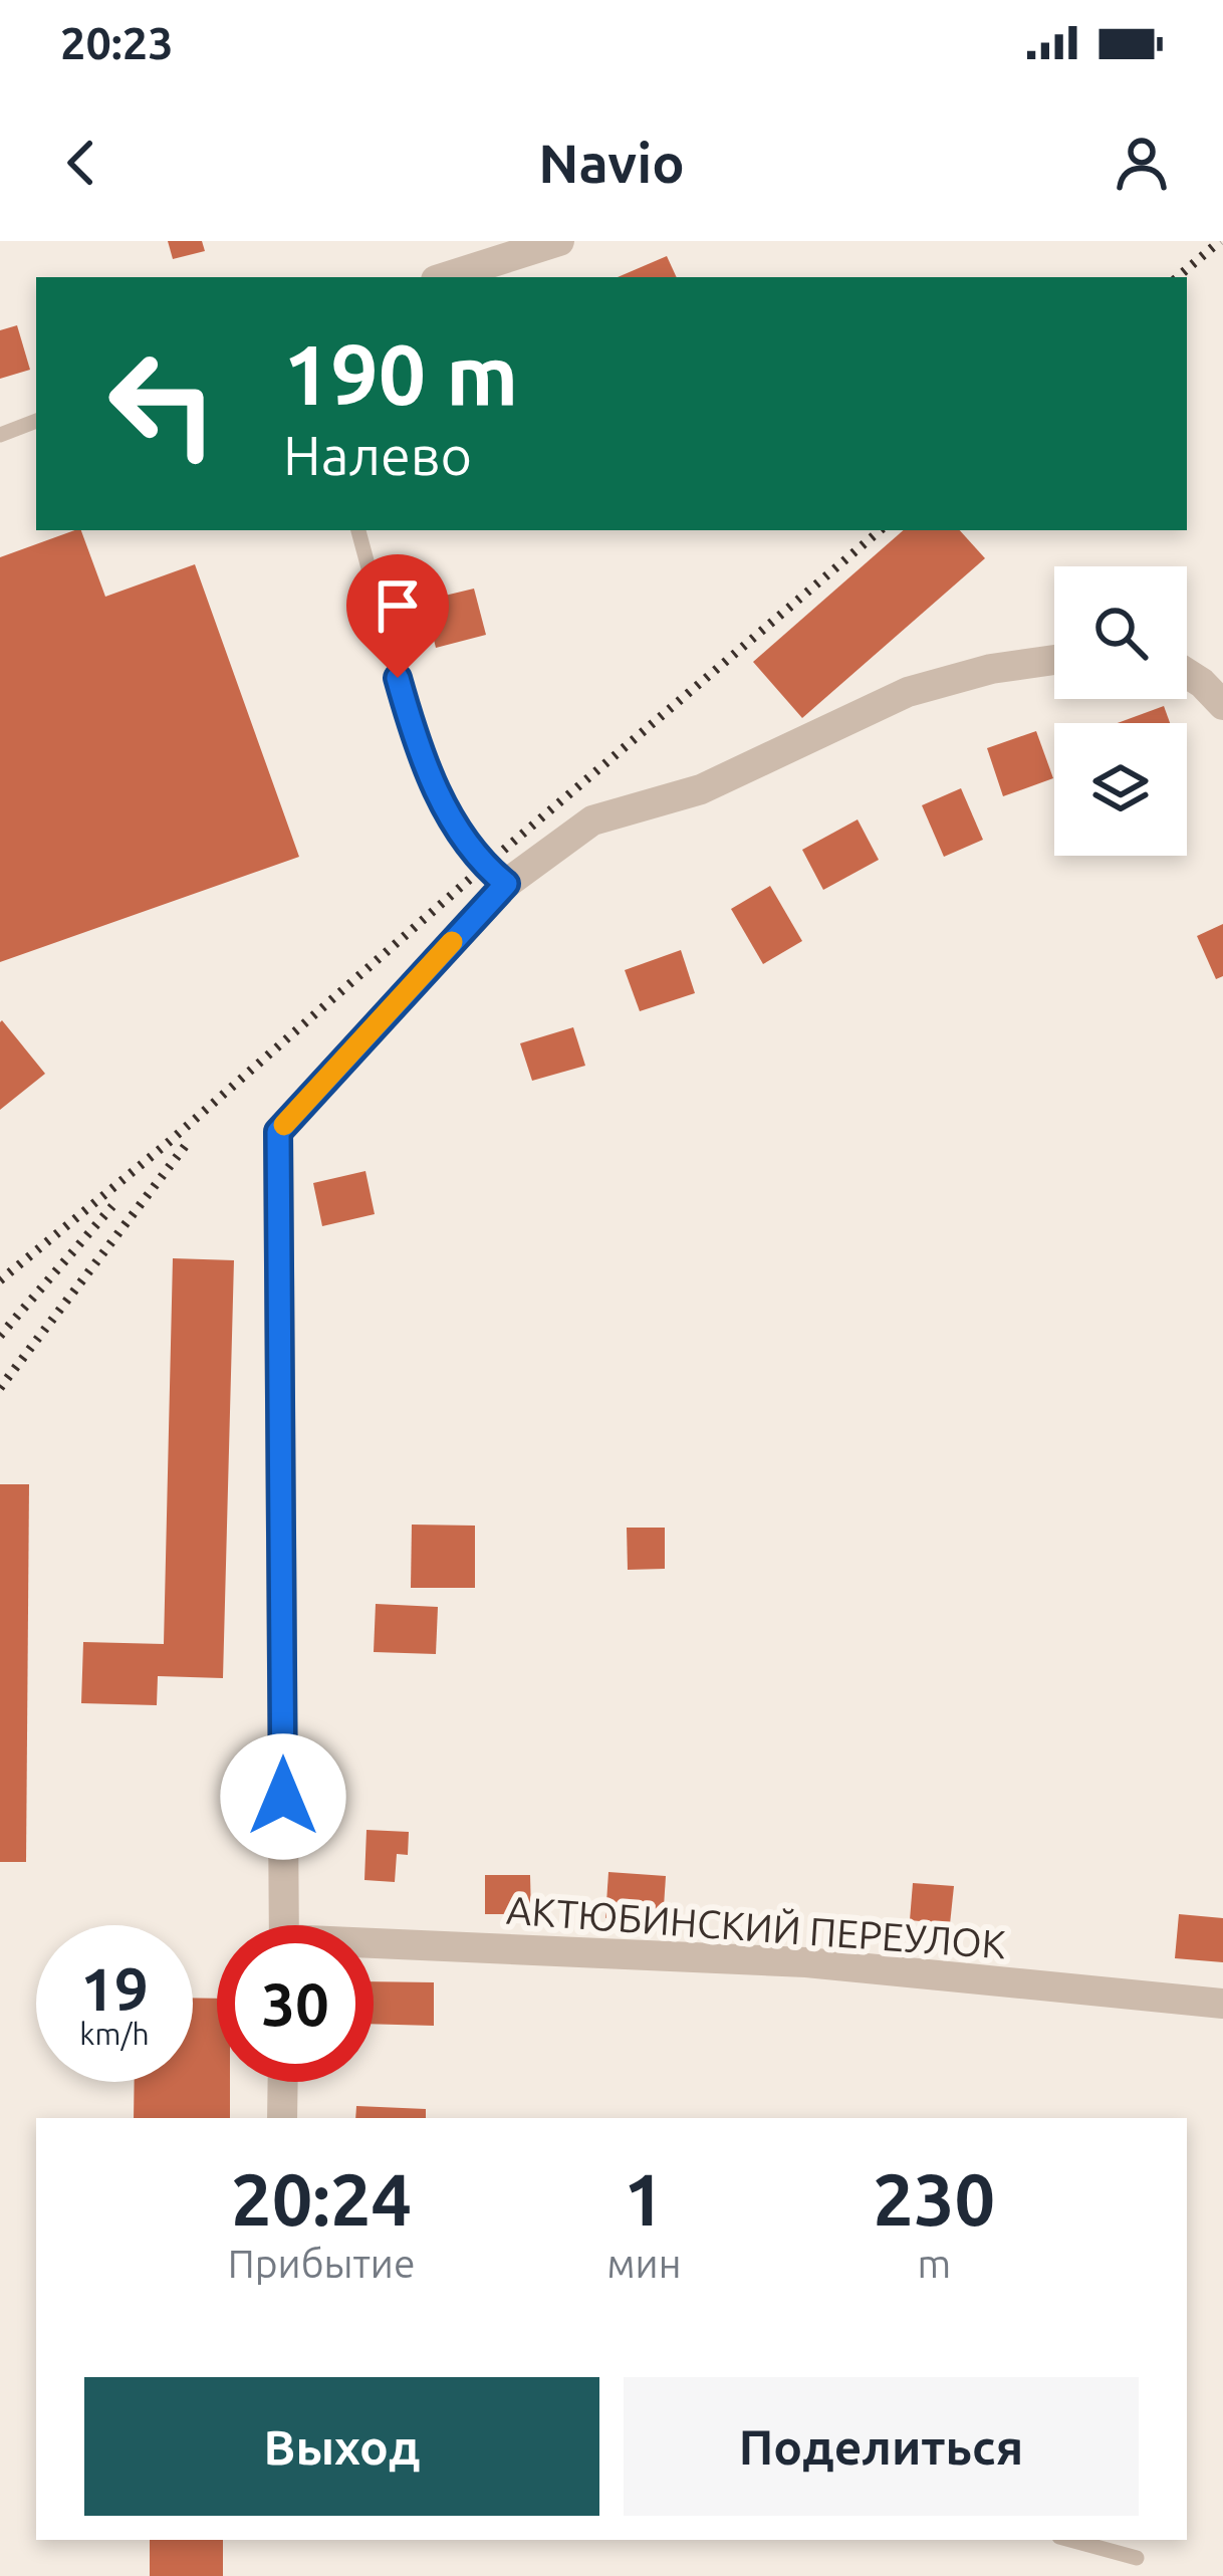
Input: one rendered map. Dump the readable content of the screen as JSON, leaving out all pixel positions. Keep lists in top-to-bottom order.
{
  "streets": {
    "street": ["АКТЮБИНСКИЙ ПЕРЕУЛОК"]
  },
  "page": {
    "status": "20:23",
    "header": "Navio",
    "turn": ["190 m", "Налево"],
    "speed": "19 km/h",
    "limit": "30",
    "eta": [
      "20:24",
      "Прибытие",
      "1",
      "мин",
      "230",
      "m"
    ],
    "buttons": ["Выход", "Поделиться"]
  }
}
